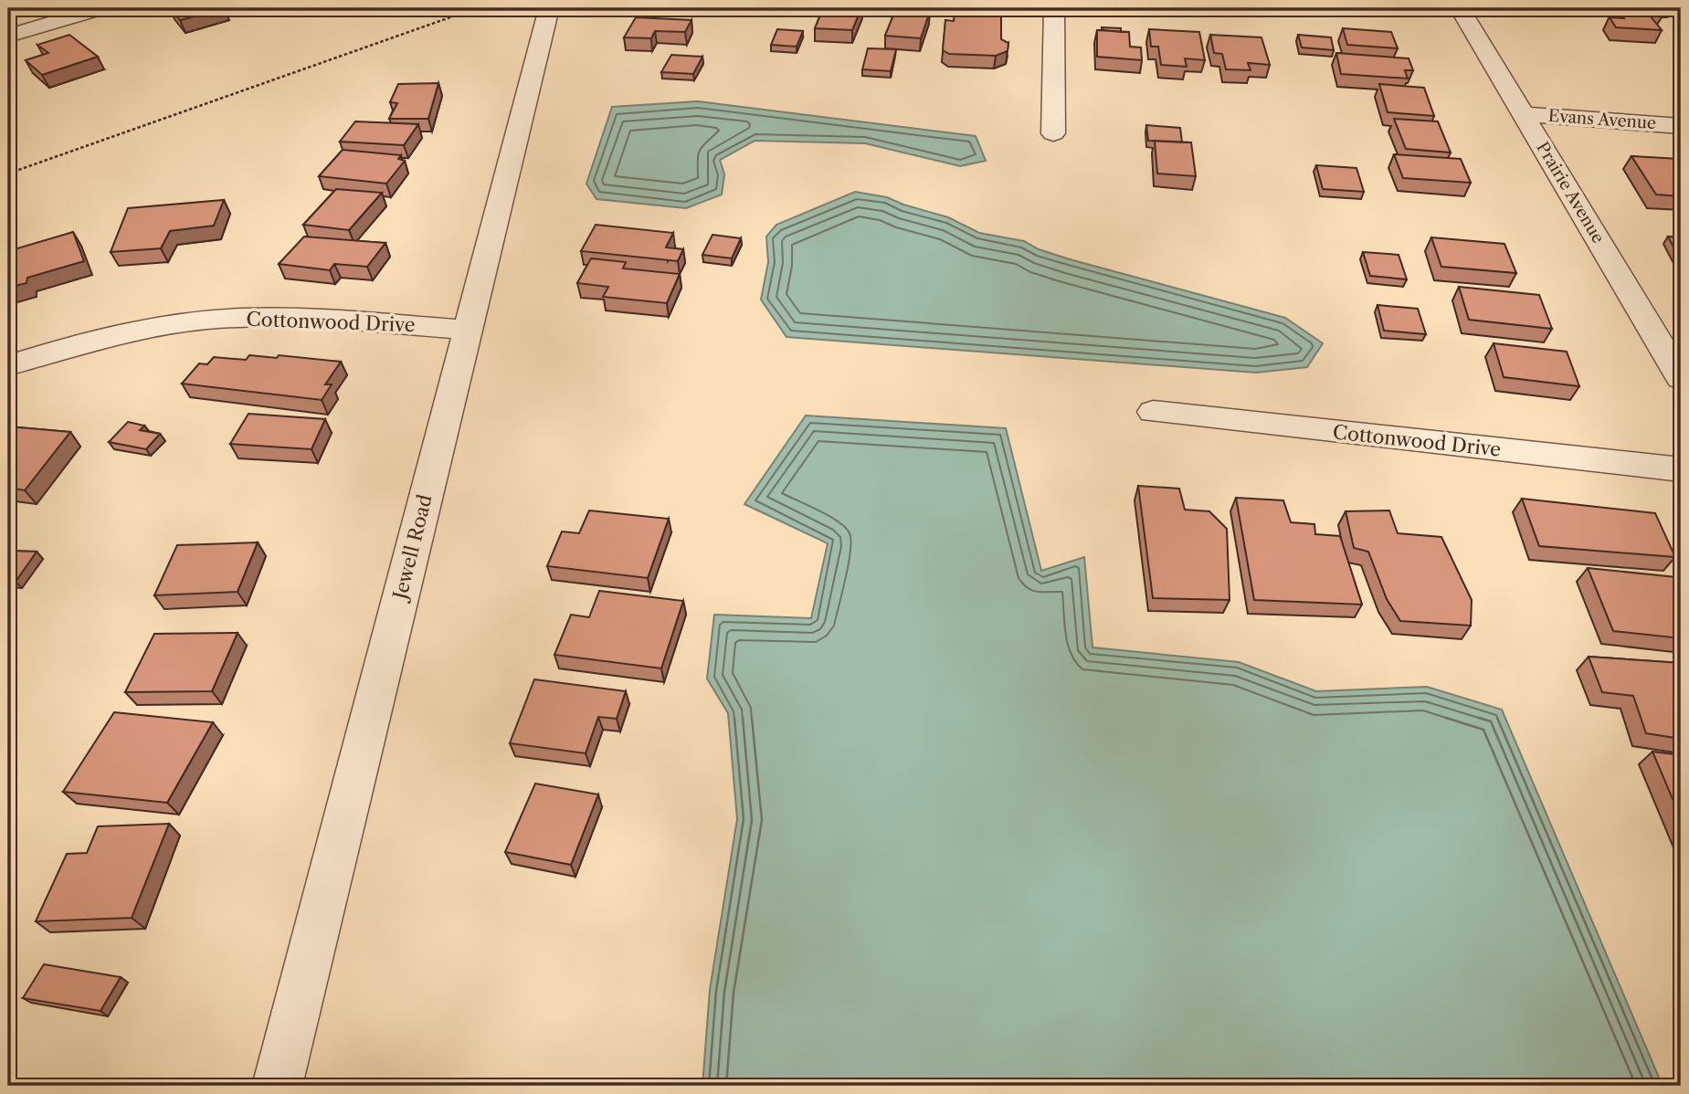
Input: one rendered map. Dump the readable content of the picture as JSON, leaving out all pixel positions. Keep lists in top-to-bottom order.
{
  "streets": {
    "street": [
      "Evans Avenue",
      "Prairie Avenue",
      "Cottonwood Drive",
      "Jewell Road"
    ]
  },
  "crossings": [
    ["Evans Avenue", "Prairie Avenue"],
    ["Cottonwood Drive", "Jewell Road"]
  ]
}
